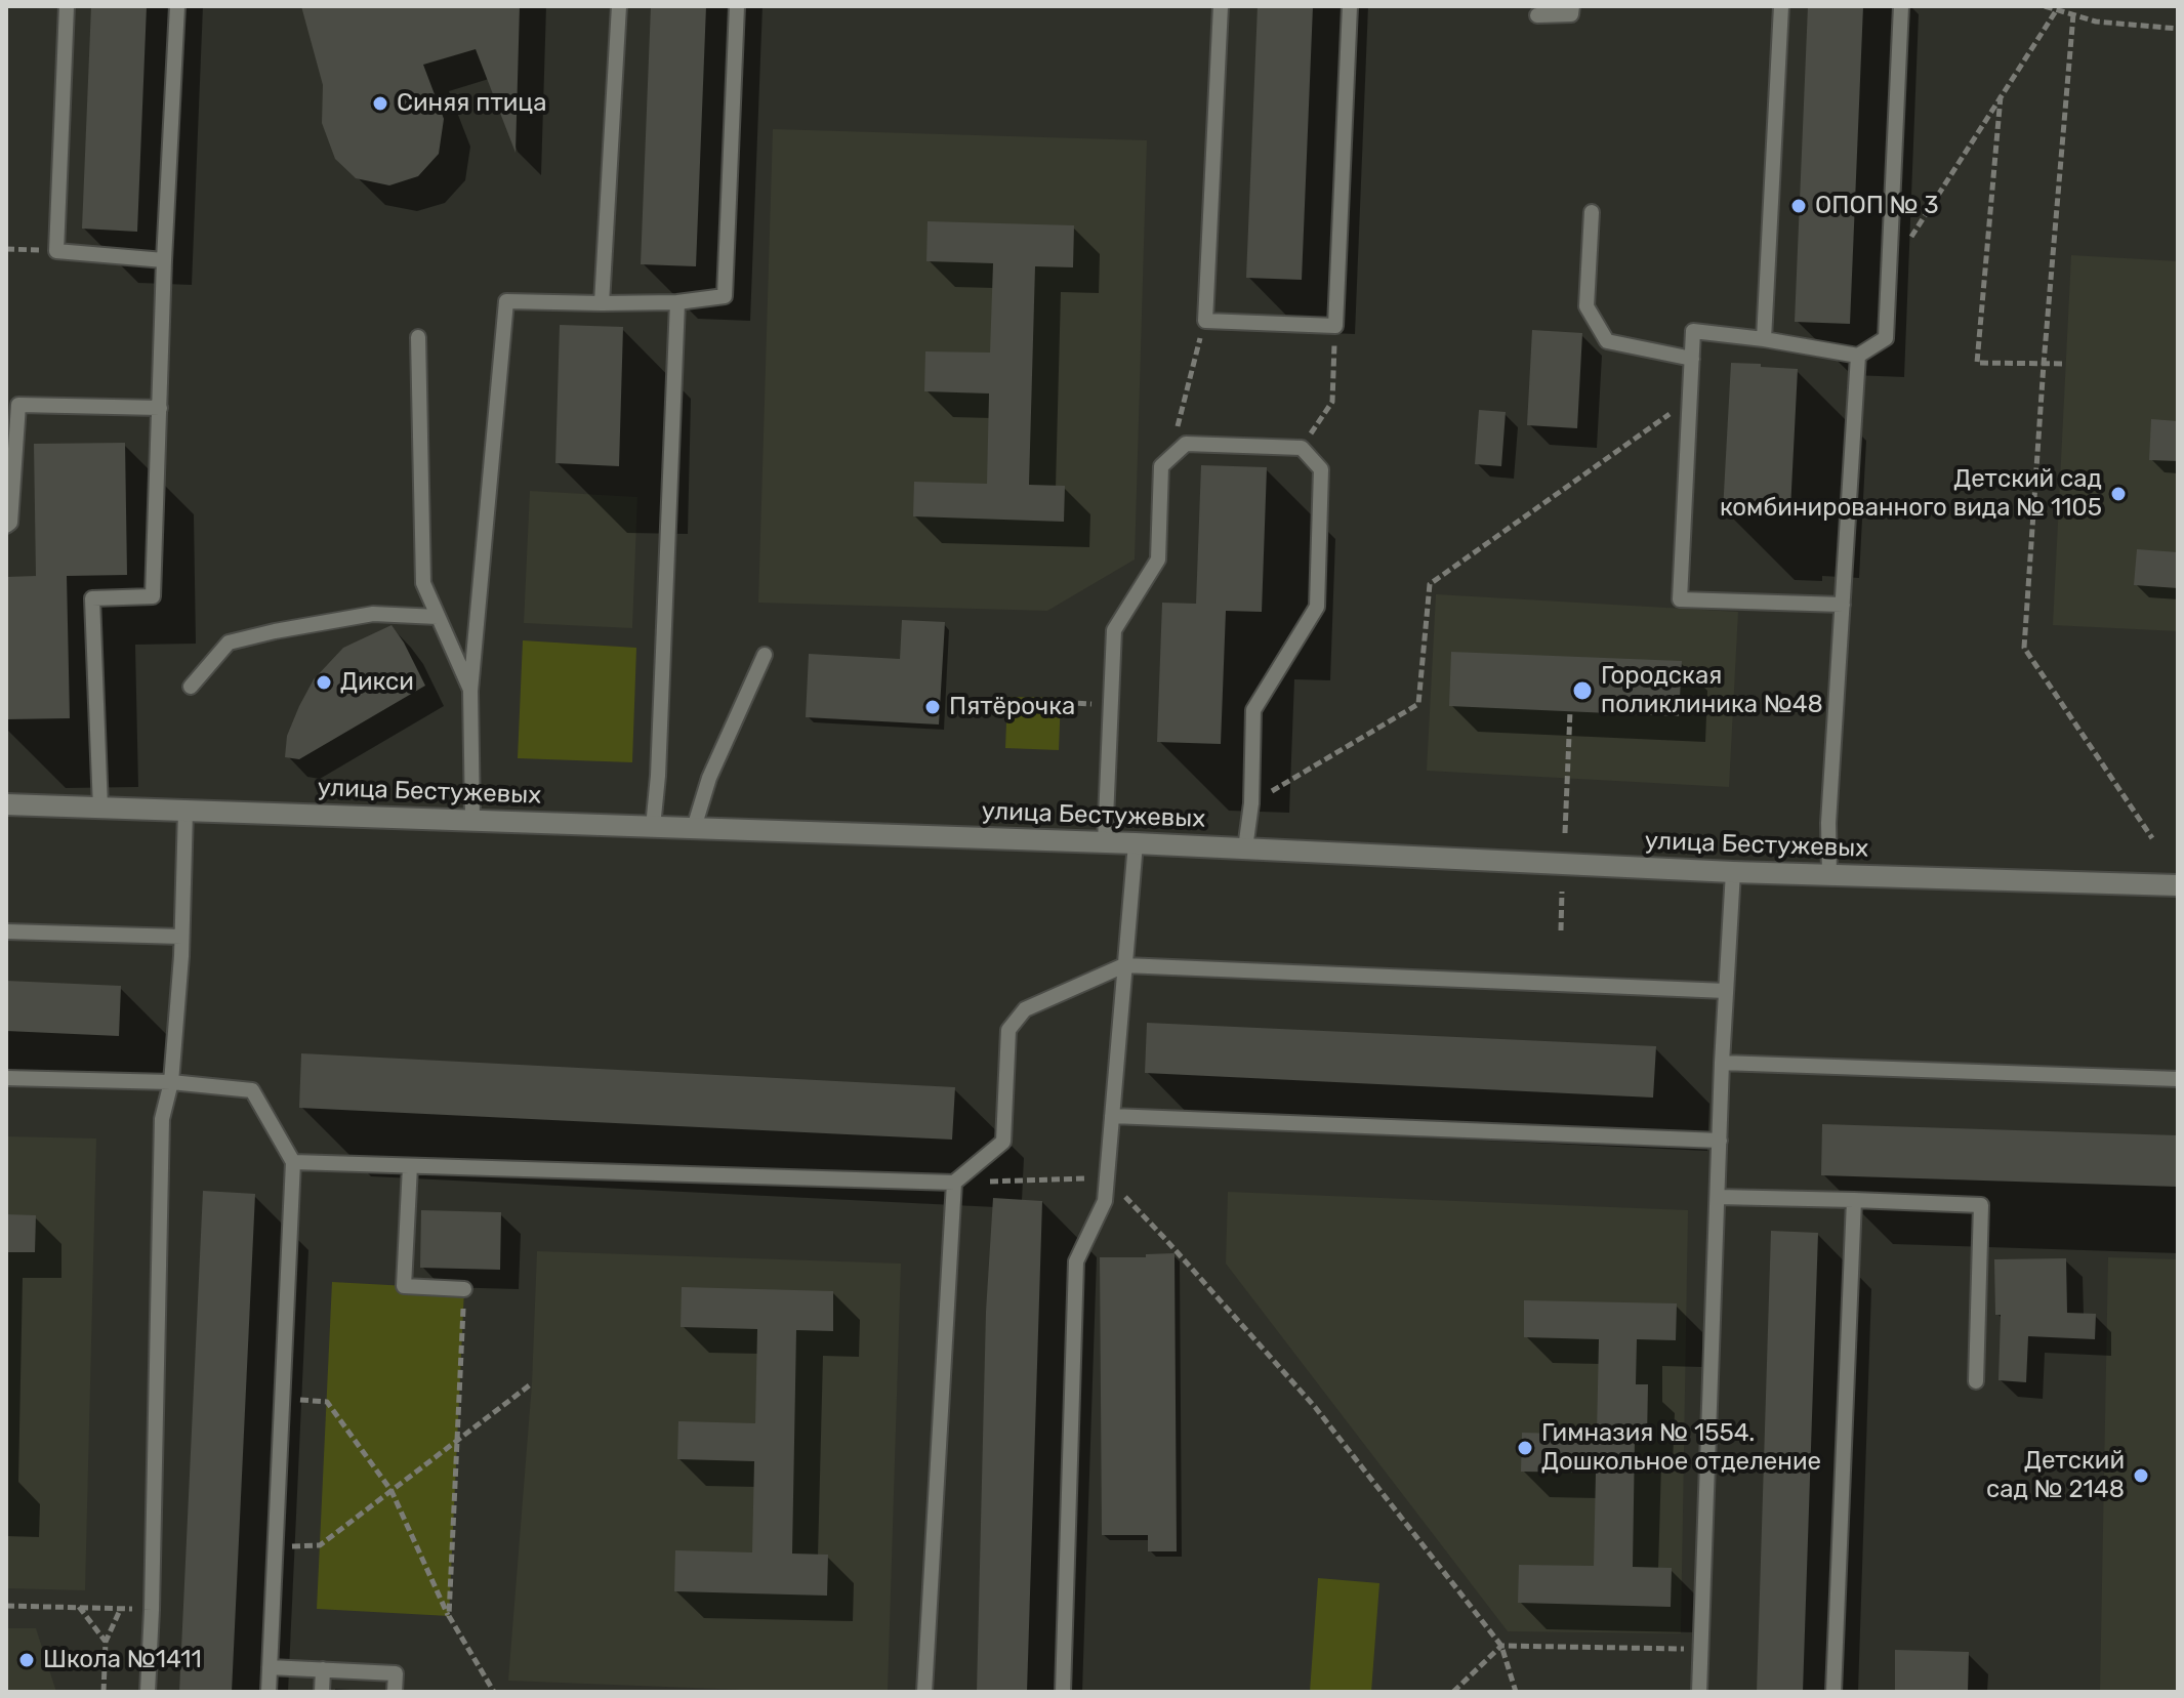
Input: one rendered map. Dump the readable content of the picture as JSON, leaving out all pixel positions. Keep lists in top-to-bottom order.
{
  "streets": {
    "street": ["улица Бестужевых"]
  },
  "places": [
    "Синяя птица",
    "ОПОП № 3",
    "Детский сад комбинированного вида № 1105",
    "Дикси",
    "Городская поликлиника №48",
    "Пятёрочка",
    "Гимназия № 1554. Дошкольное отделение",
    "Детский сад № 2148",
    "Школа №1411"
  ]
}
